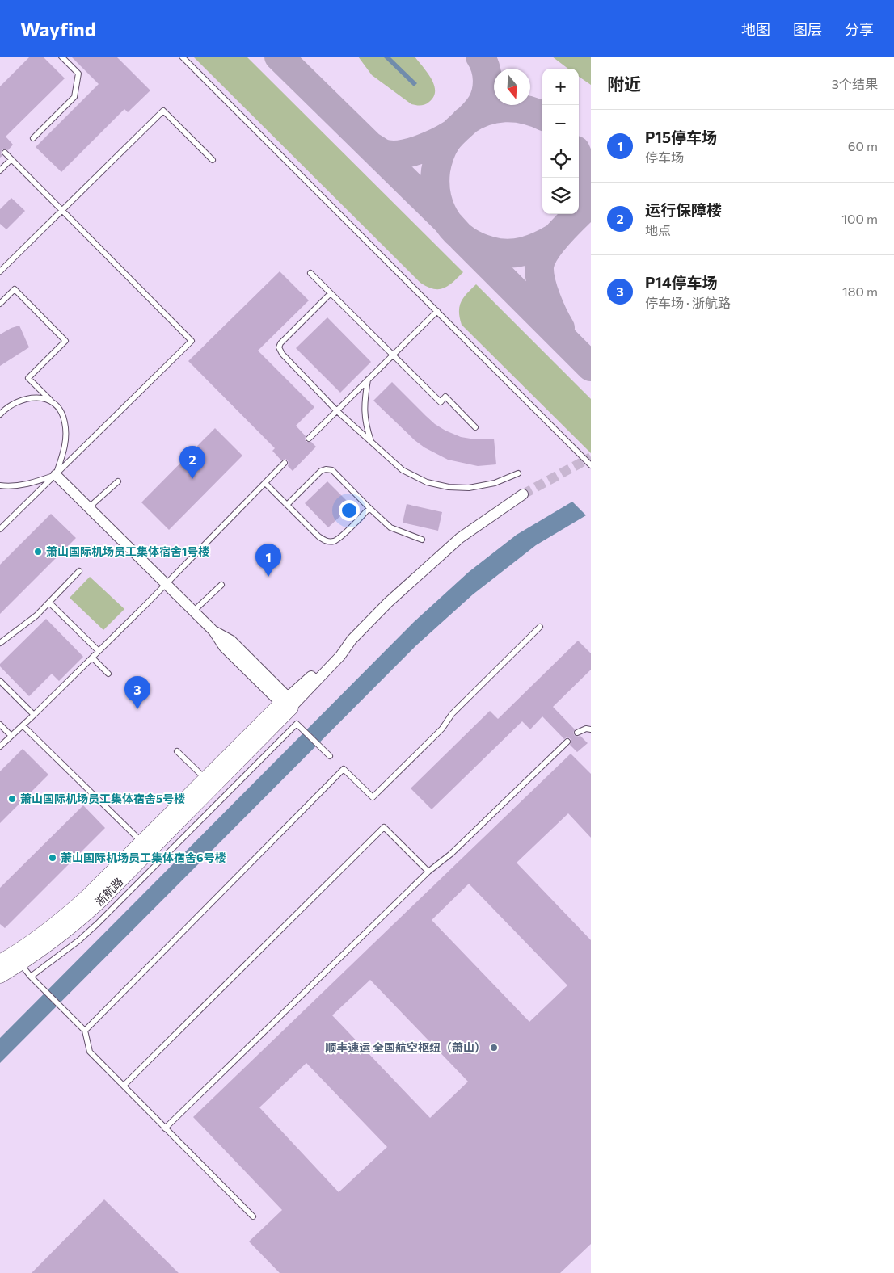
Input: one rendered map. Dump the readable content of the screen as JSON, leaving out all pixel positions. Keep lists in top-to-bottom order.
{
  "streets": {
    "street": ["浙航路"]
  },
  "places": [
    "萧山国际机场员工集体宿舍1号楼",
    "萧山国际机场员工集体宿舍5号楼",
    "萧山国际机场员工集体宿舍6号楼",
    "顺丰速运 全国航空枢纽（萧山）"
  ],
  "north": "bottom",
  "page": {
    "header": "Wayfind",
    "nav": ["地图", "图层", "分享"],
    "heading": ["附近", "3个结果"],
    "map_buttons": ["+", "−"],
    "list": [
      {
        "mark": "1",
        "name": "P15停车场",
        "note": "停车场",
        "value": "60 m"
      },
      {
        "mark": "2",
        "name": "运行保障楼",
        "note": "地点",
        "value": "100 m"
      },
      {
        "mark": "3",
        "name": "P14停车场",
        "note": "停车场 · 浙航路",
        "value": "180 m"
      }
    ],
    "pins": ["2", "1", "3"]
  }
}
